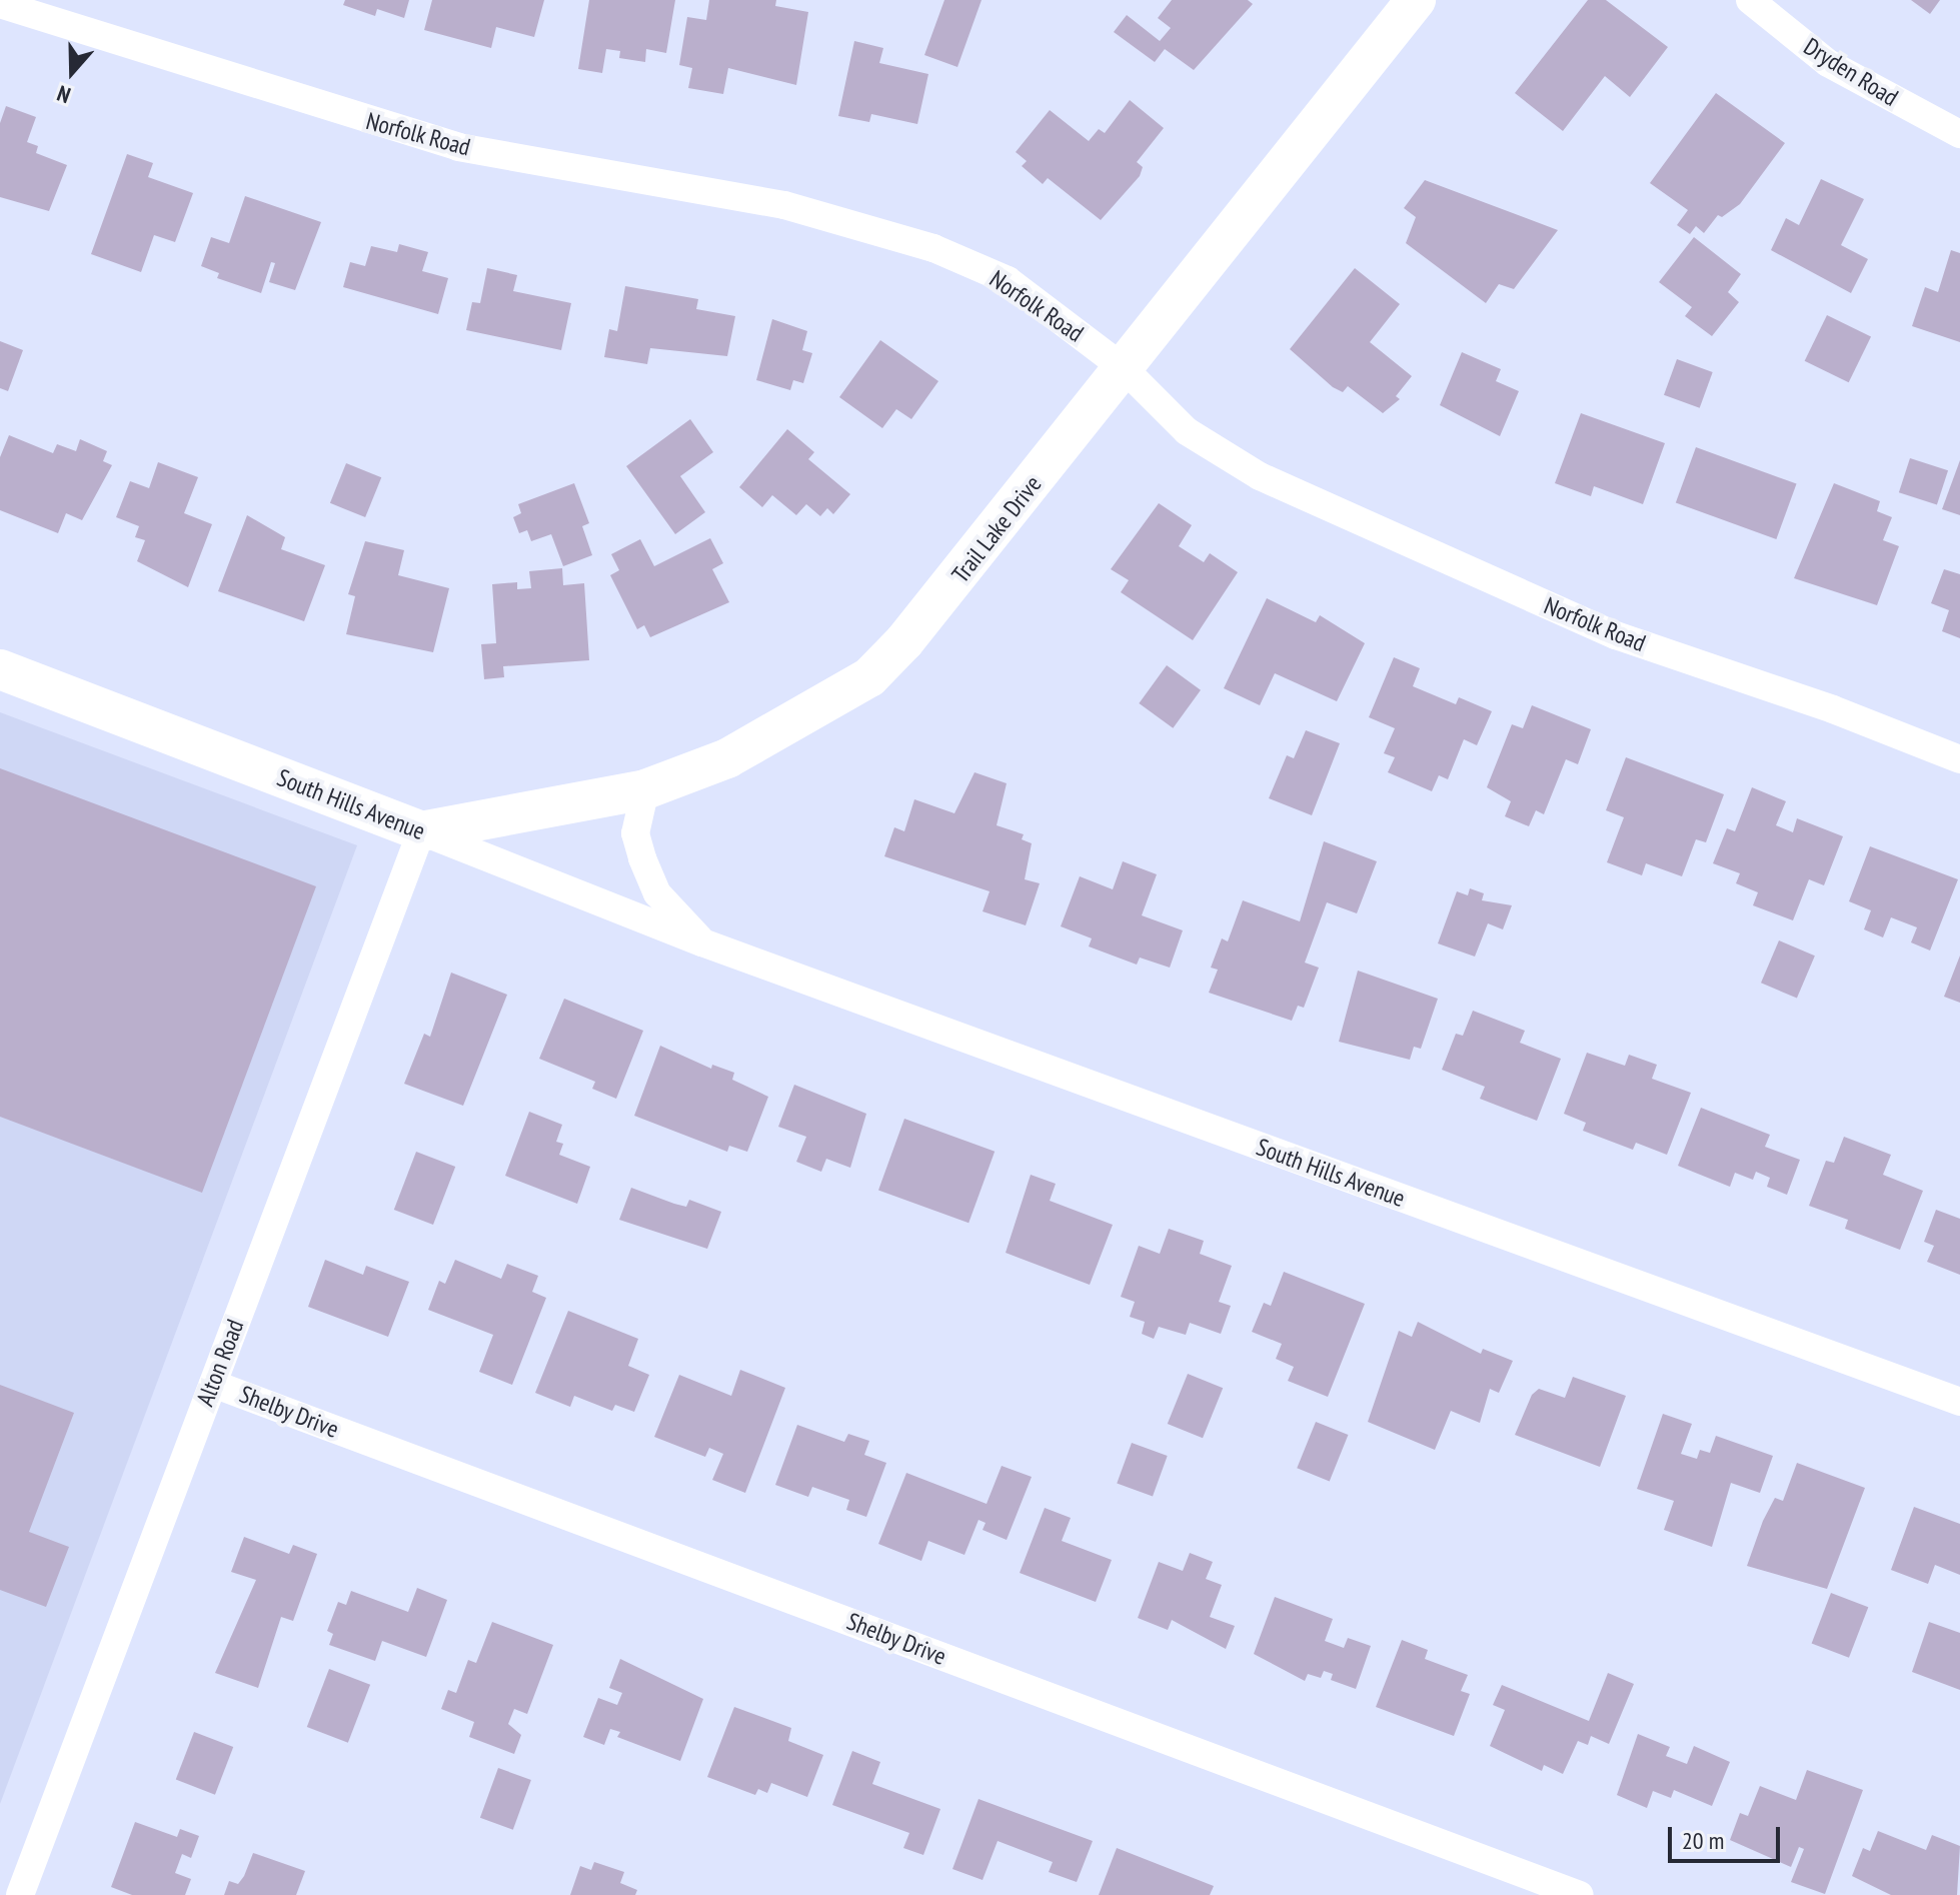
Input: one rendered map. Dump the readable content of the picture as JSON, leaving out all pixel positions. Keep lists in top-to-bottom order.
{
  "streets": {
    "street": [
      "Dryden Road",
      "Norfolk Road",
      "Trail Lake Drive",
      "South Hills Avenue",
      "Alton Road",
      "Shelby Drive"
    ]
  },
  "crossings": [
    ["Norfolk Road", "Trail Lake Drive"],
    ["Trail Lake Drive", "South Hills Avenue"],
    ["Trail Lake Drive", "Alton Road"],
    ["South Hills Avenue", "Alton Road"],
    ["Alton Road", "Shelby Drive"]
  ],
  "scale_bar": "20 m",
  "north": "bottom"
}
